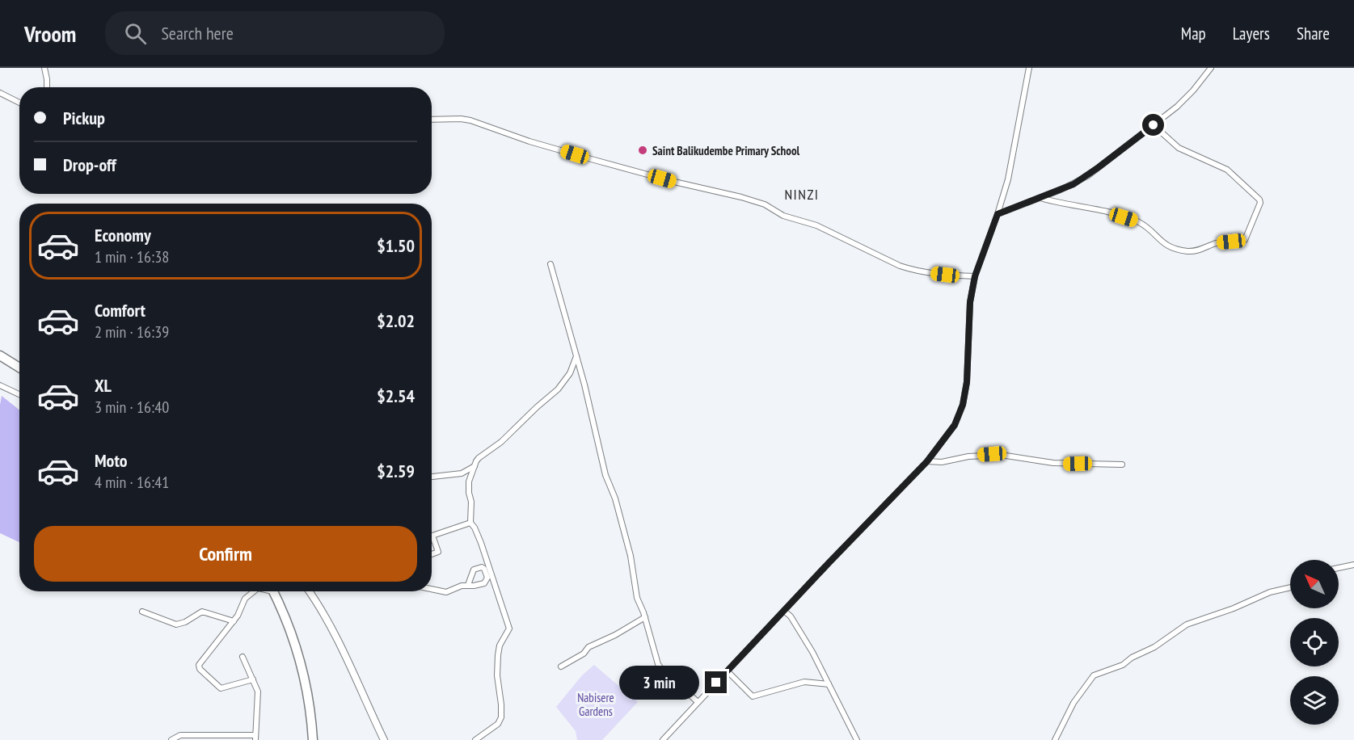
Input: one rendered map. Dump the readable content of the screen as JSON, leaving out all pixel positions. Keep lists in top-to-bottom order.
{
  "districts": ["NINZI"],
  "parks": ["Nabisere Gardens"],
  "places": ["Saint Balikudembe Primary School"],
  "north": "top left",
  "page": {
    "header": "Vroom",
    "search": "Search here",
    "nav": ["Map", "Layers", "Share"],
    "banner": ["Pickup", "Drop-off"],
    "list": [
      {
        "name": "Economy",
        "note": "1 min · 16:38",
        "value": "$1.50"
      },
      {
        "name": "Comfort",
        "note": "2 min · 16:39",
        "value": "$2.02"
      },
      {
        "name": "XL",
        "note": "3 min · 16:40",
        "value": "$2.54"
      },
      {
        "name": "Moto",
        "note": "4 min · 16:41",
        "value": "$2.59"
      }
    ],
    "buttons": "Confirm",
    "bubble": "3 min"
  }
}
